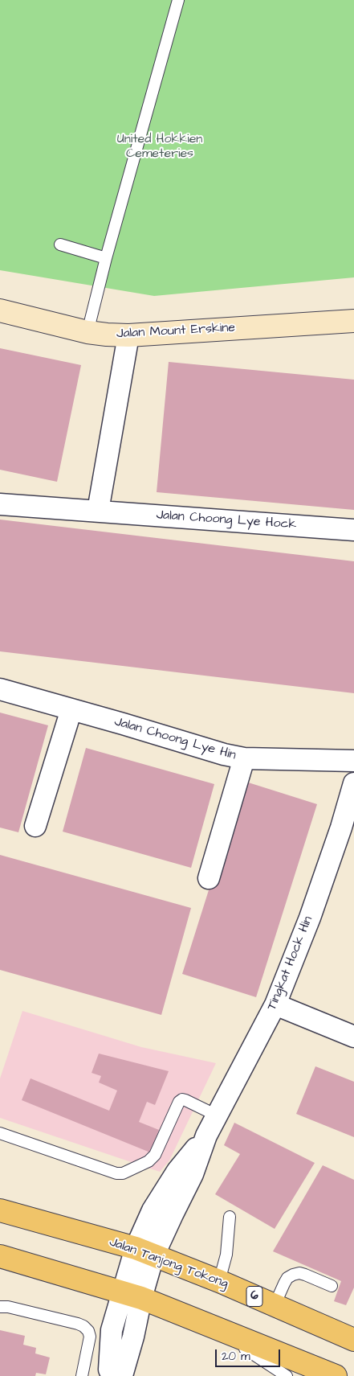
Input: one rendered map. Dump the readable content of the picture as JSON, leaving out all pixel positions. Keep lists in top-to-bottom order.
{
  "streets": {
    "main road": ["Jalan Mount Erskine", "Jalan Tanjong Tokong", "6"],
    "street": ["Jalan Choong Lye Hock", "Jalan Choong Lye Hin", "Tingkat Hock Hin"]
  },
  "crossings": [
    ["Tingkat Hock Hin", "Jalan Tanjong Tokong"]
  ],
  "parks": ["United Hokkien Cemeteries"],
  "scale_bar": "20 m"
}
